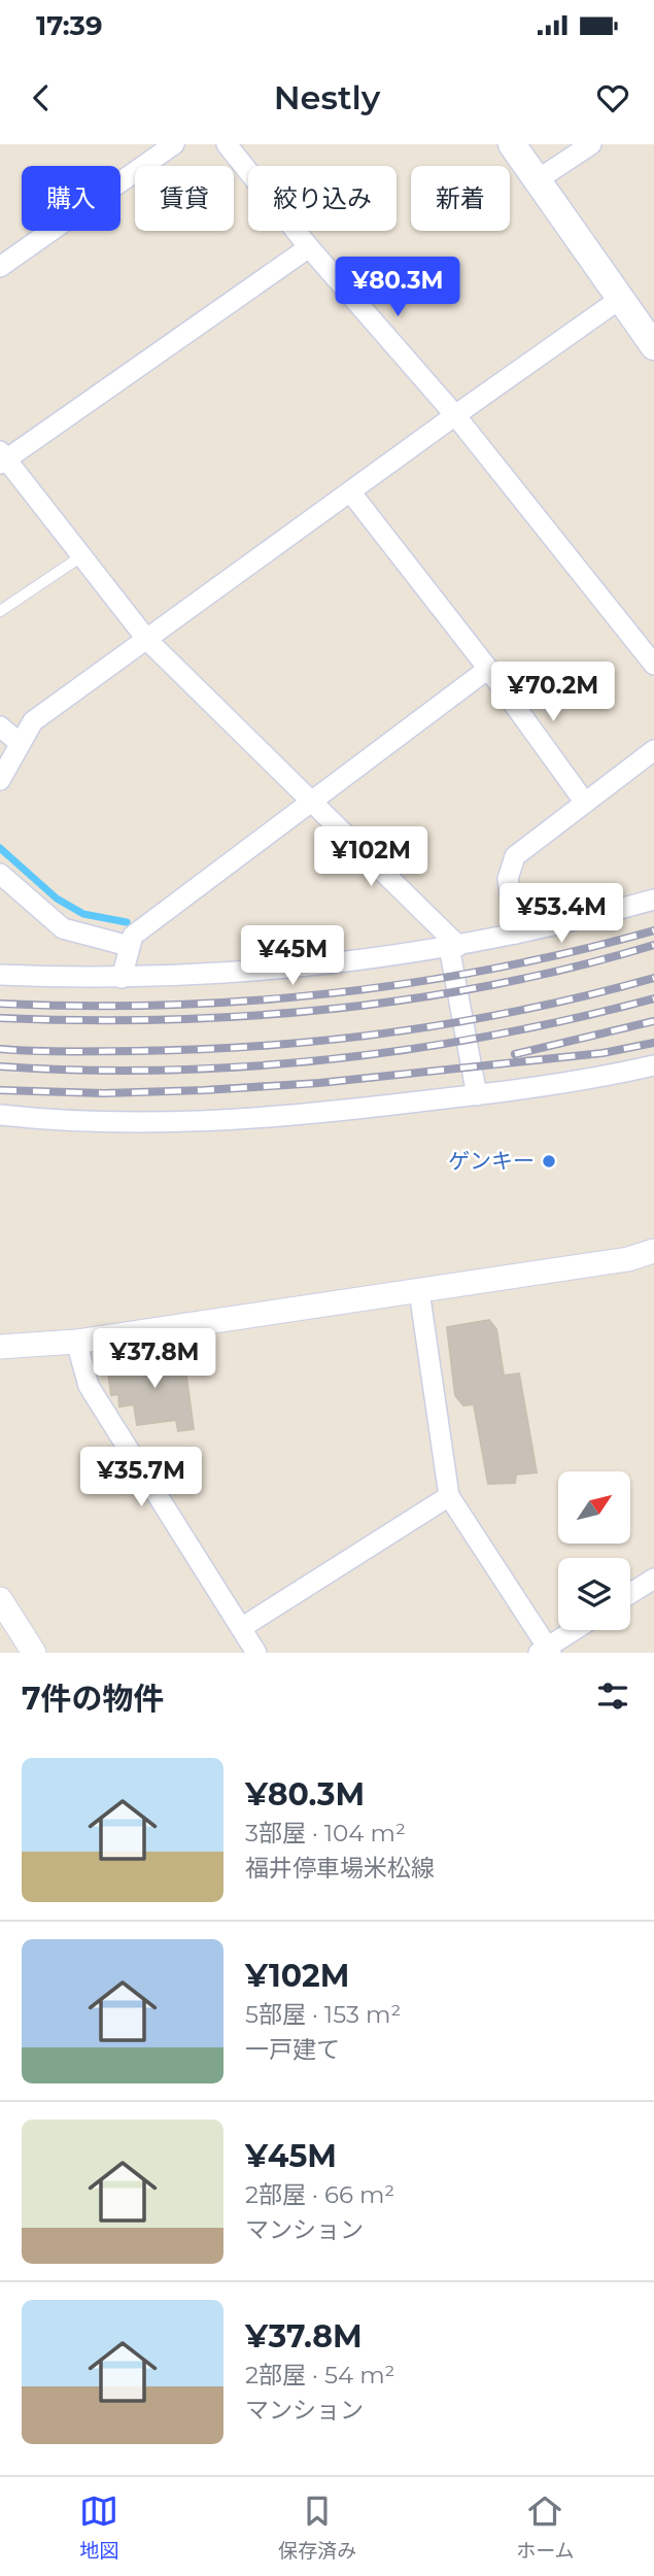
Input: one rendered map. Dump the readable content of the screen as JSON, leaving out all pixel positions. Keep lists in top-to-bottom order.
{
  "places": ["ゲンキー"],
  "north": "top right",
  "page": {
    "status": "17:39",
    "header": "Nestly",
    "chip": [
      "購入",
      "賃貸",
      "絞り込み",
      "新着"
    ],
    "price": [
      "¥80.3M",
      "¥70.2M",
      "¥102M",
      "¥53.4M",
      "¥45M",
      "¥37.8M",
      "¥35.7M"
    ],
    "heading": "7件の物件",
    "list": [
      {
        "name": "¥80.3M",
        "note": "3部屋 · 104 m² · 福井停車場米松線"
      },
      {
        "name": "¥102M",
        "note": "5部屋 · 153 m² · 一戸建て"
      },
      {
        "name": "¥45M",
        "note": "2部屋 · 66 m² · マンション"
      },
      {
        "name": "¥37.8M",
        "note": "2部屋 · 54 m² · マンション"
      }
    ],
    "tabs": ["地図", "保存済み", "ホーム"]
  }
}
